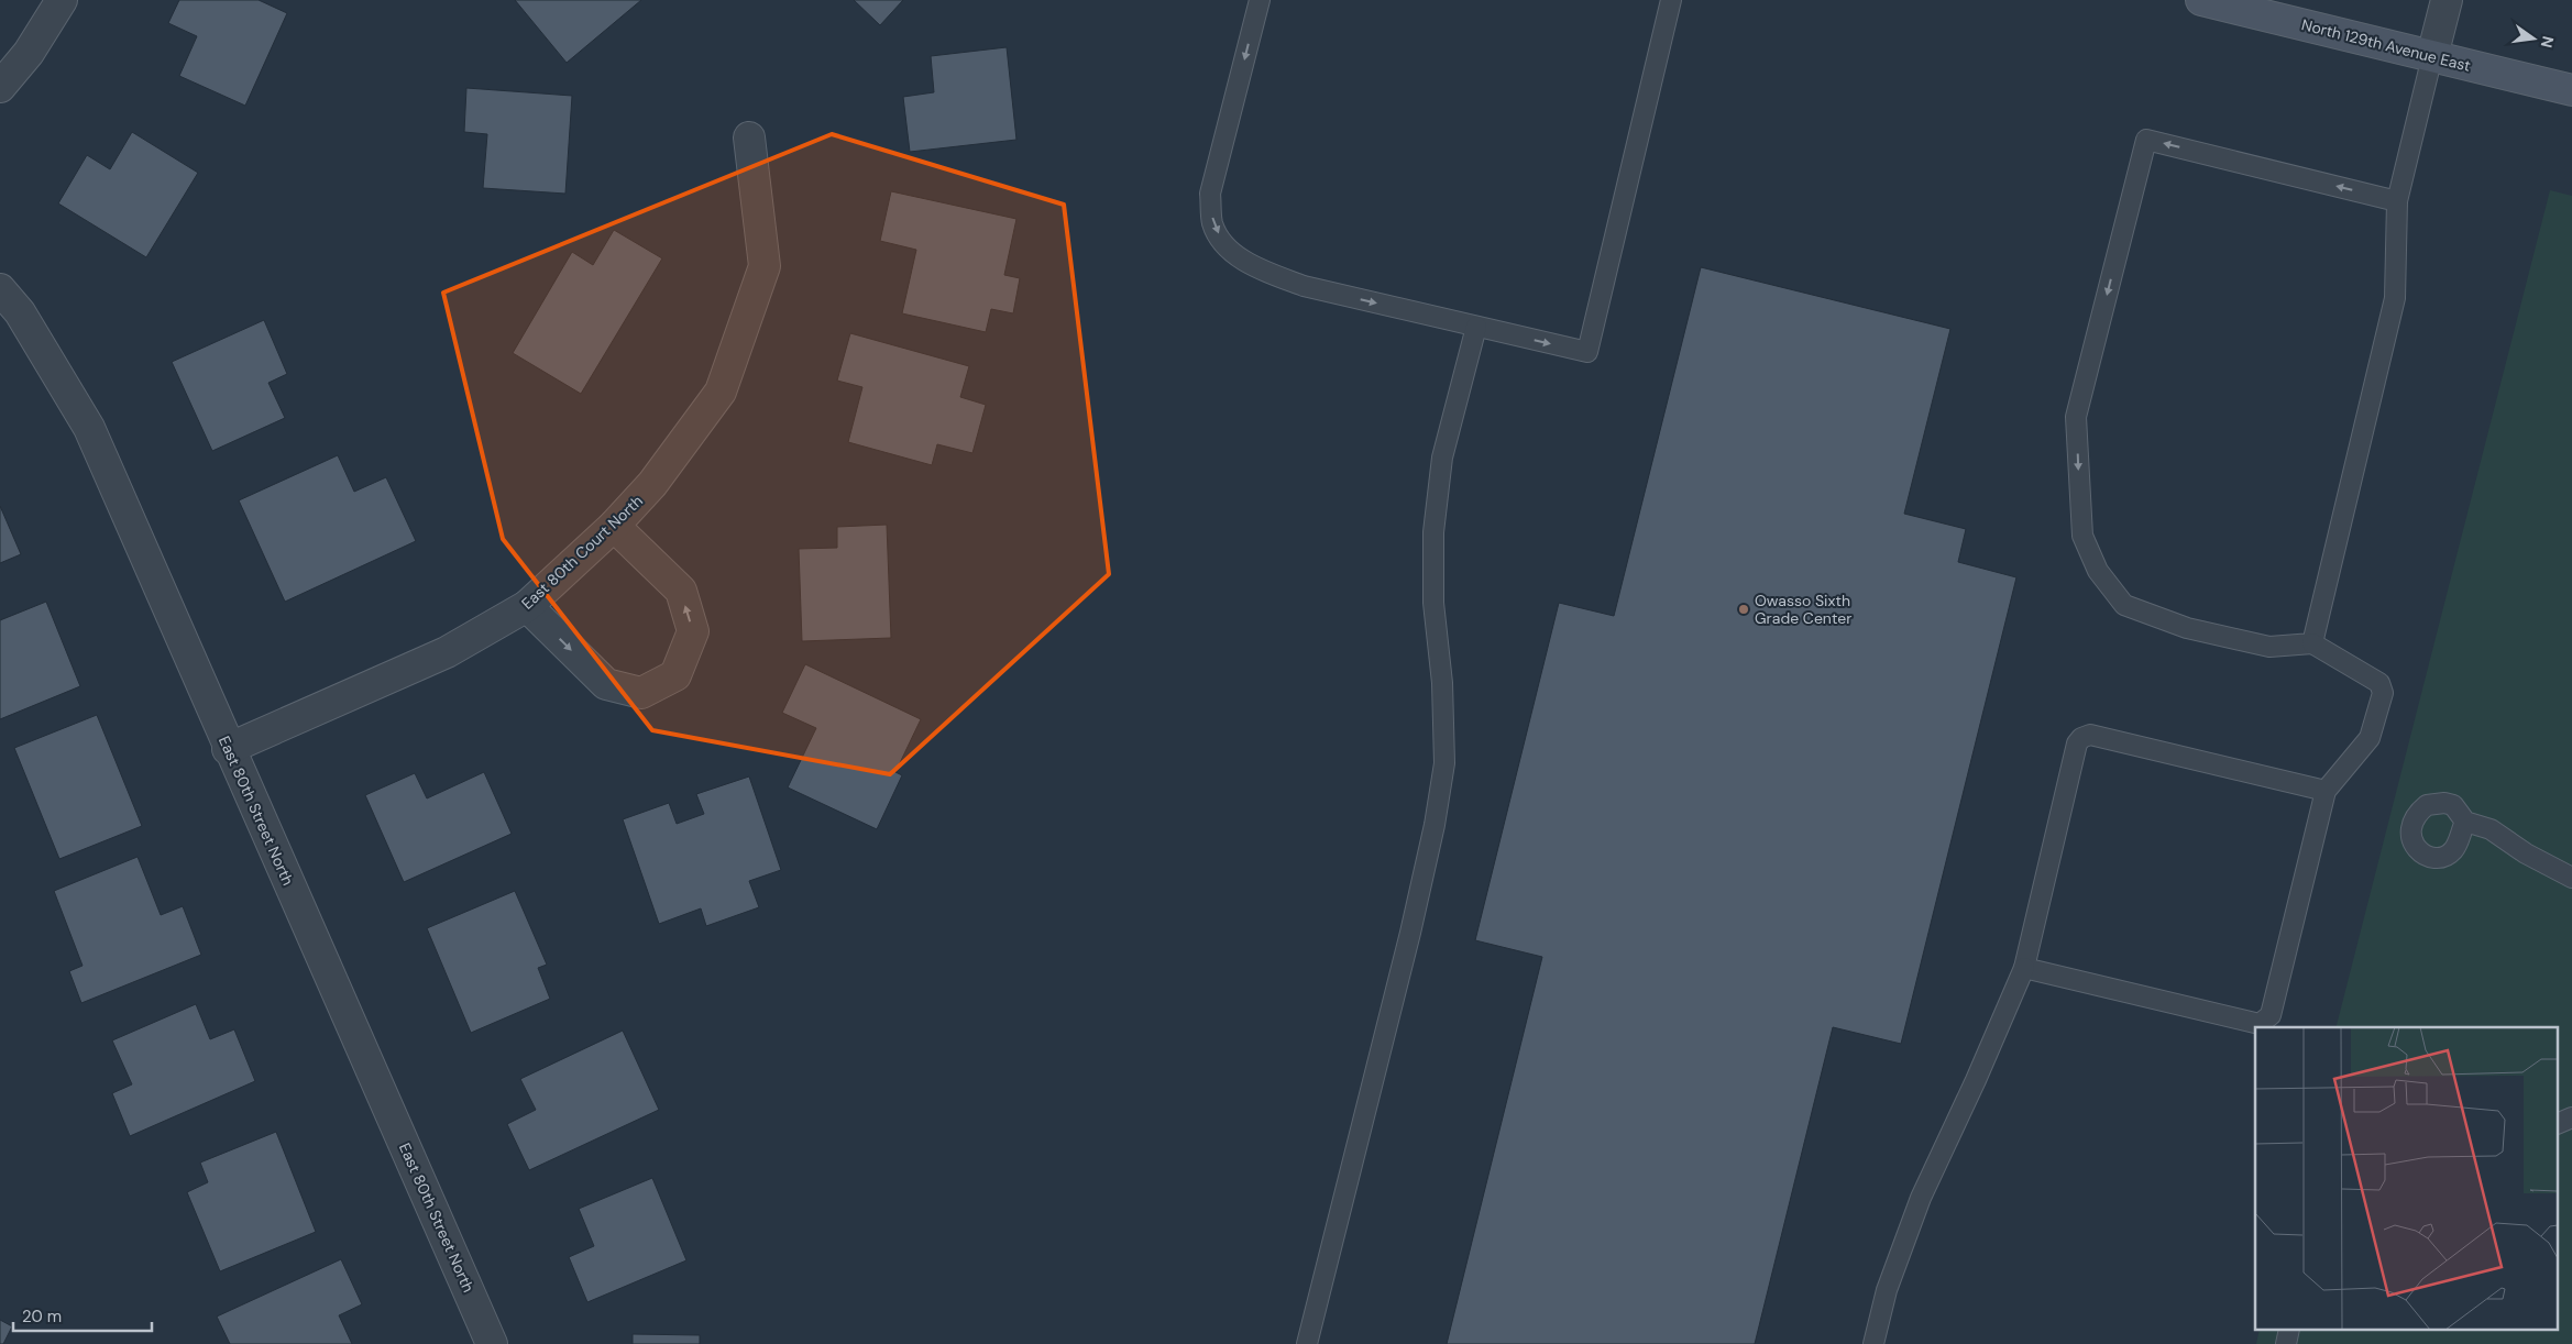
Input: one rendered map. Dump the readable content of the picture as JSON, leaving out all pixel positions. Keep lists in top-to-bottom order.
{
  "streets": {
    "main road": ["North 129th Avenue East"],
    "street": ["East 80th Court North", "East 80th Street North"]
  },
  "crossings": [
    ["East 80th Court North", "East 80th Street North"]
  ],
  "places": ["Owasso Sixth Grade Center"],
  "scale_bar": "20 m",
  "north": "right"
}
